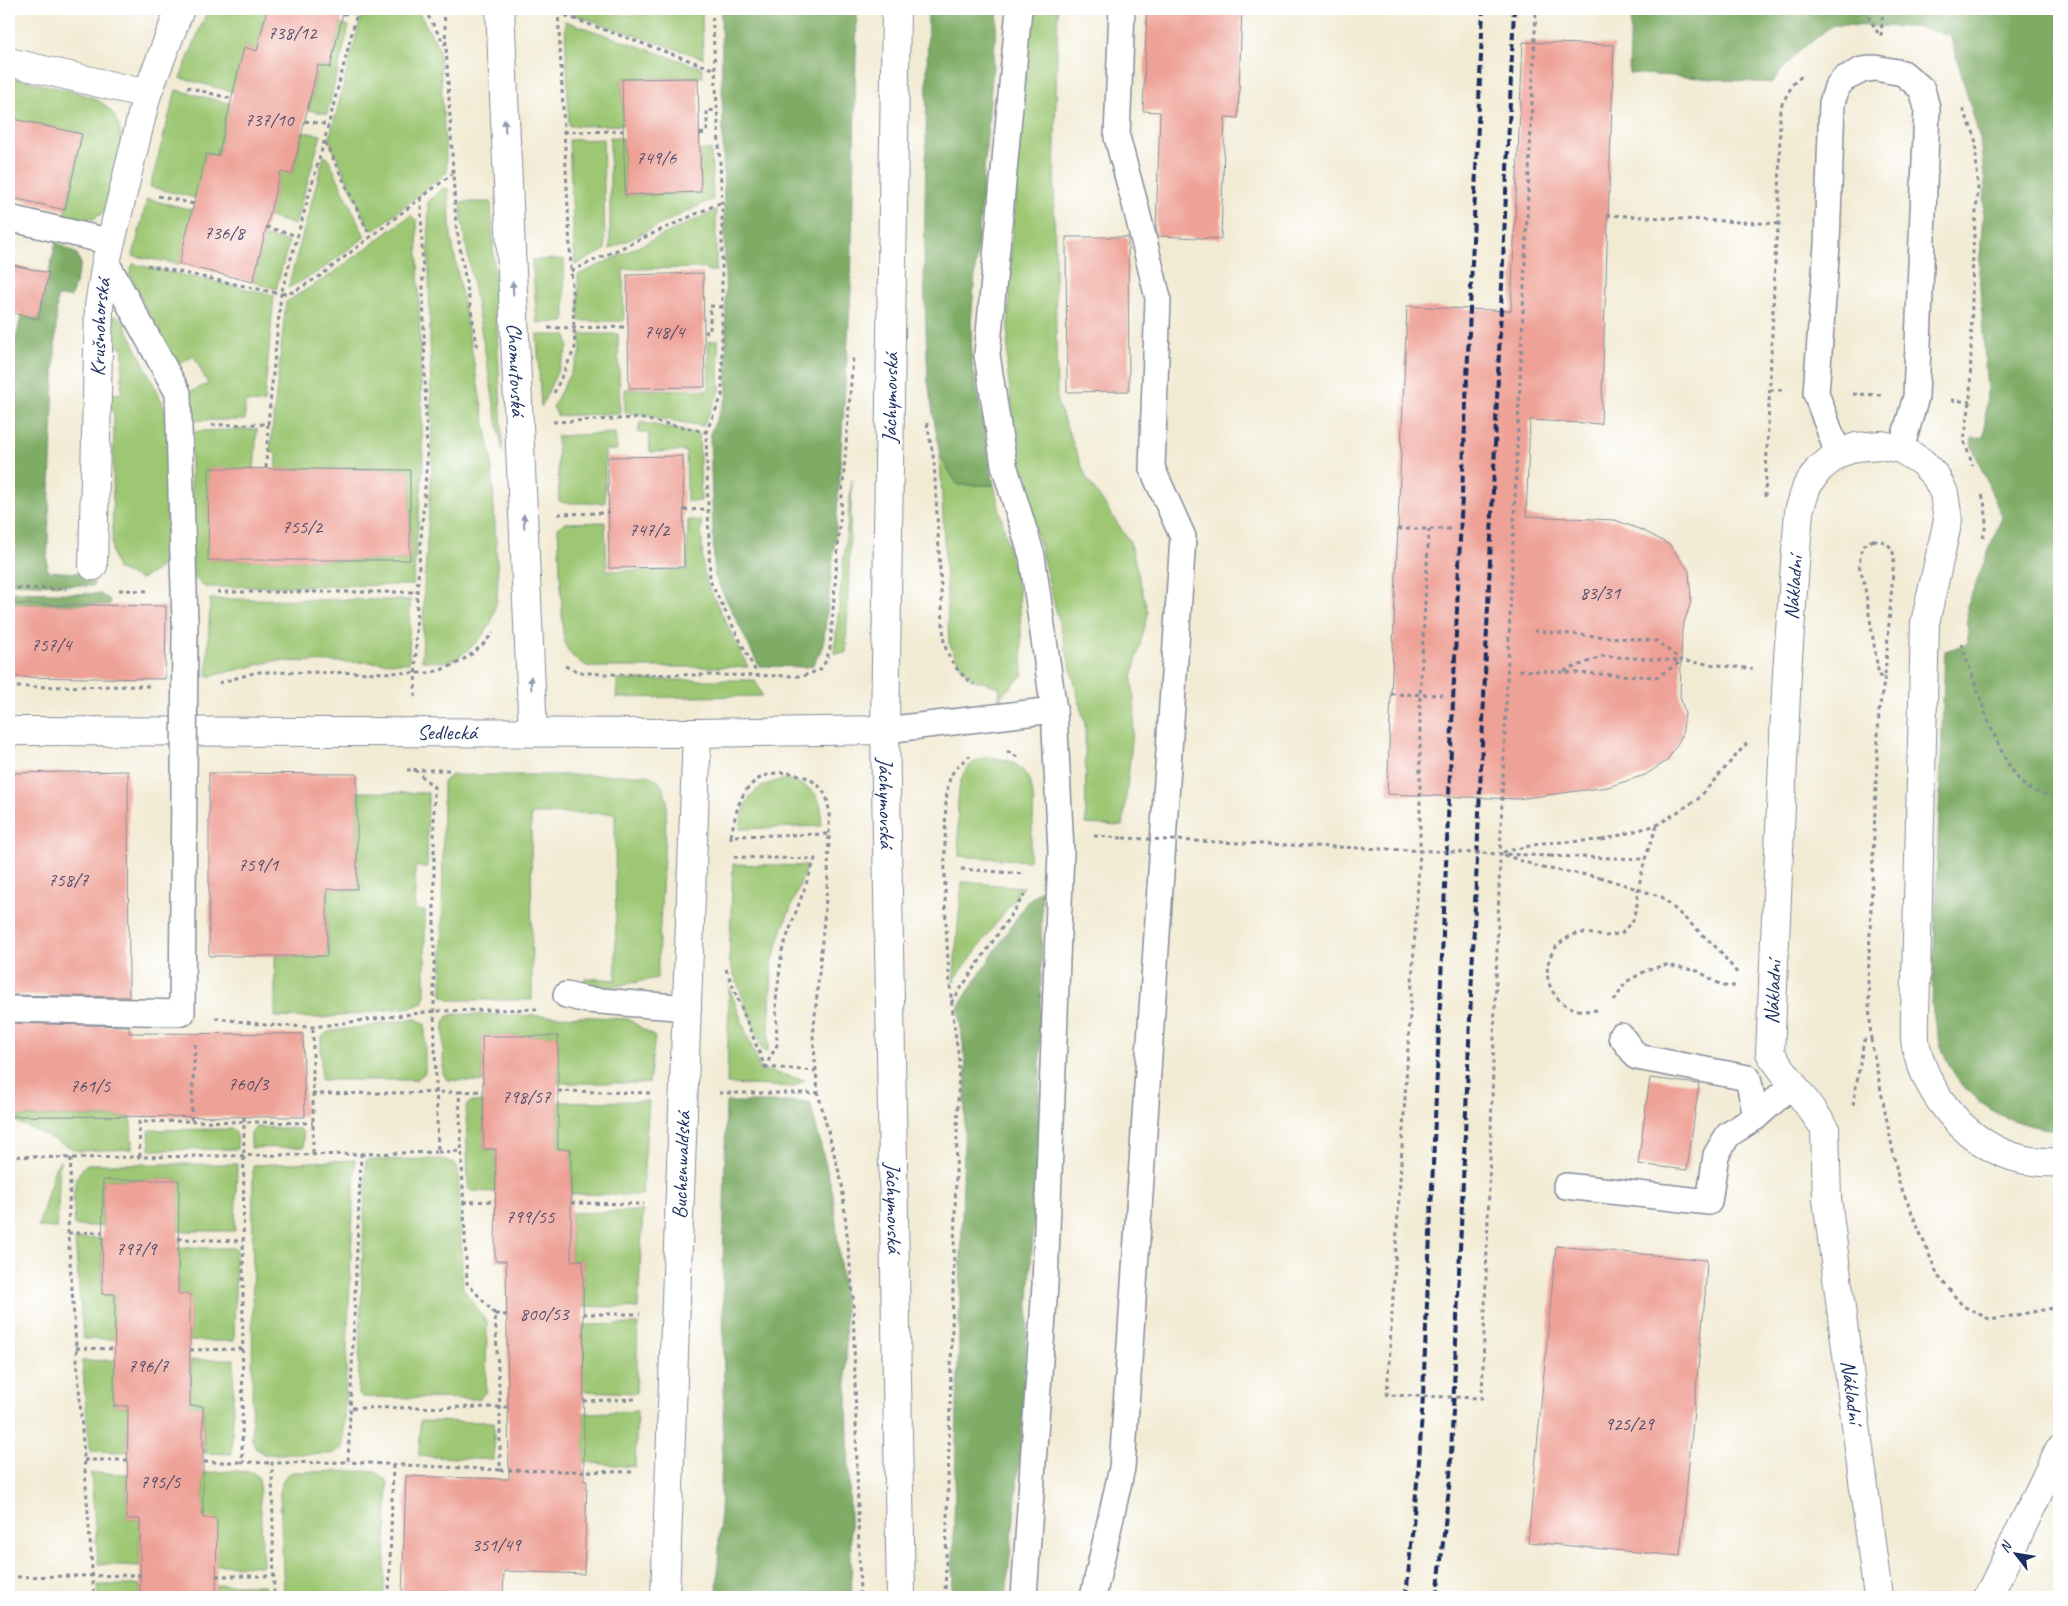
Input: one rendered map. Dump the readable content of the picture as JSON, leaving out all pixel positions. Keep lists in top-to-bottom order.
{
  "streets": {
    "street": [
      "Krušnohorská",
      "Chomutovská",
      "Jáchymovská",
      "Nákladní",
      "Sedlecká",
      "Buchenwaldská"
    ]
  },
  "crossings": [
    ["Chomutovská", "Sedlecká"],
    ["Jáchymovská", "Sedlecká"],
    ["Sedlecká", "Buchenwaldská"]
  ],
  "one_way": ["Chomutovská"],
  "house_numbers": [
    "738/12",
    "737/10",
    "749/6",
    "736/8",
    "748/4",
    "755/2",
    "747/2",
    "83/31",
    "757/4",
    "759/1",
    "758/7",
    "760/3",
    "761/5",
    "798/57",
    "799/55",
    "797/9",
    "800/53",
    "796/7",
    "925/29",
    "795/5",
    "351/49"
  ],
  "north": "top left"
}
